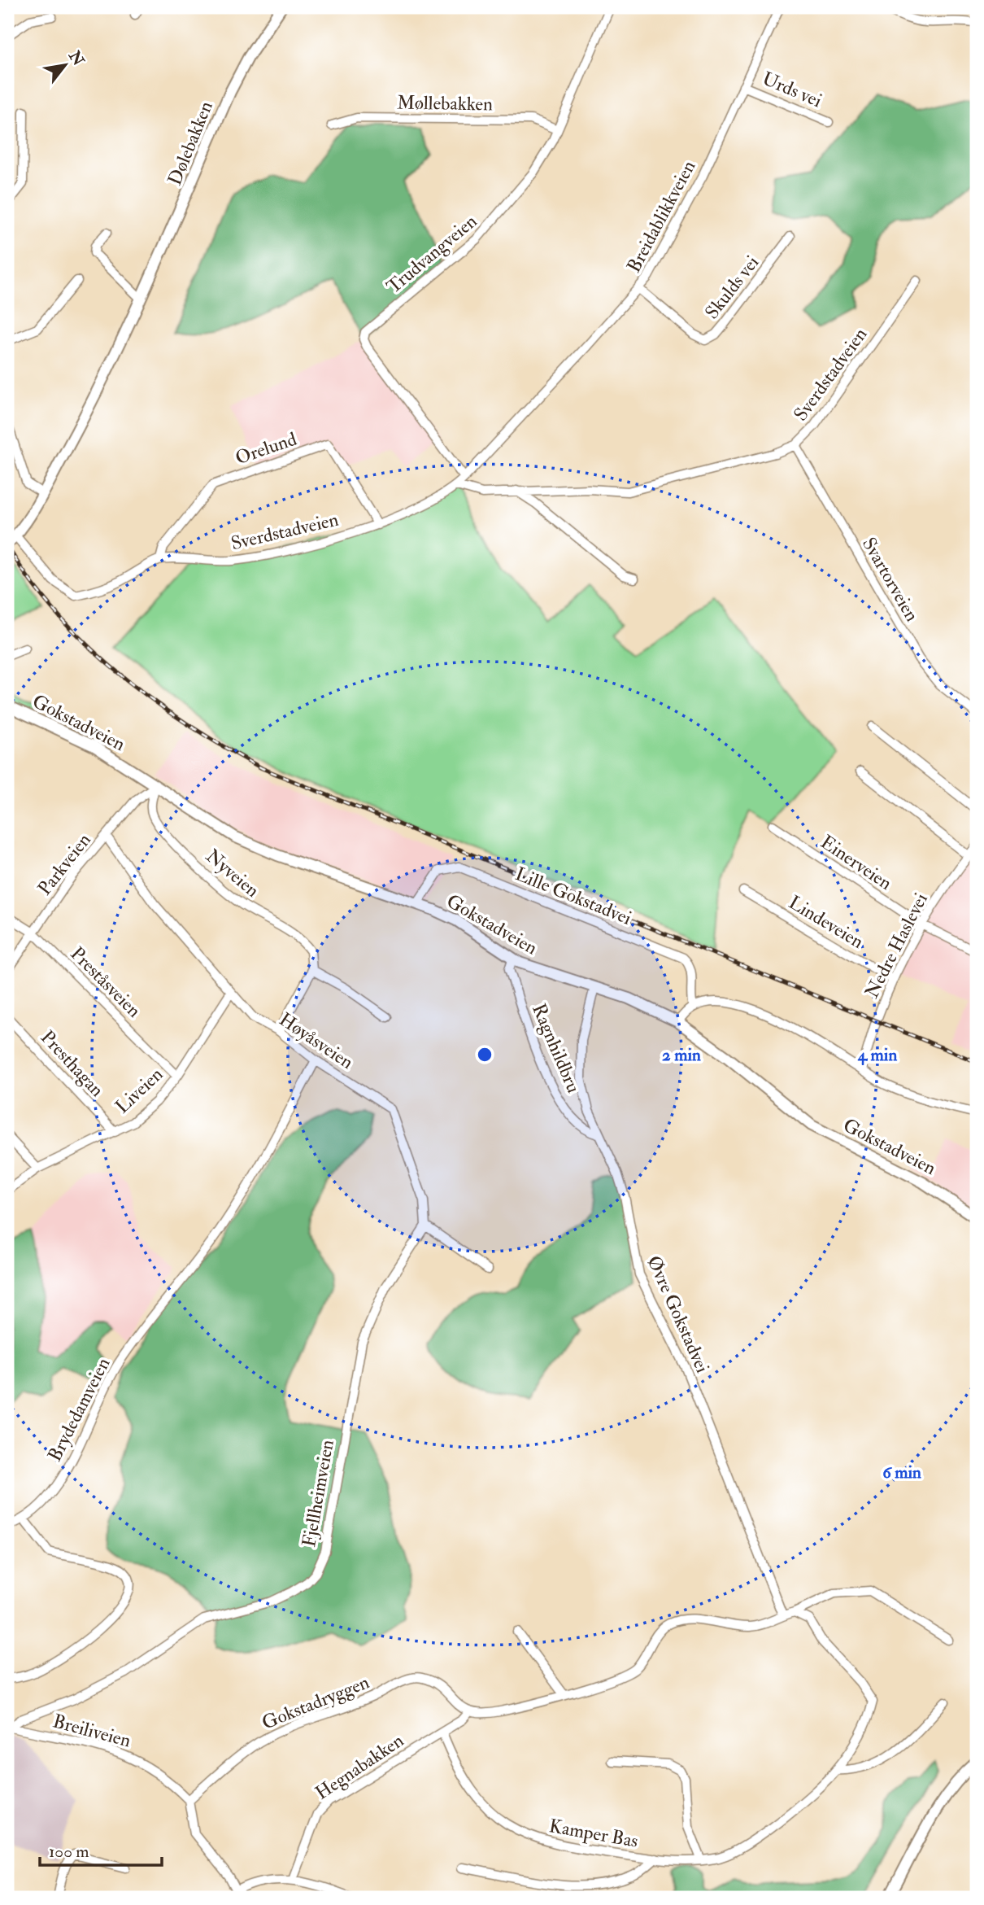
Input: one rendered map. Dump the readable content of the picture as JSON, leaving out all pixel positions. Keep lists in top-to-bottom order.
{
  "streets": {
    "main road": ["Dølebakken", "Gokstadveien"],
    "street": [
      "Urds vei",
      "Møllebakken",
      "Breidablikkveien",
      "Trudvangveien",
      "Skulds vei",
      "Sverdstadveien",
      "Orelund",
      "Svartorveien",
      "Einerveien",
      "Parkveien",
      "Nyveien",
      "Lille Gokstadvei",
      "Lindeveien",
      "Nedre Haslevei",
      "Preståsveien",
      "Høyåsveien",
      "Ragnhildbru",
      "Presthagan",
      "Liveien",
      "Øvre Gokstadvei",
      "Brydedamveien",
      "Fjellheimveien",
      "Gokstadryggen",
      "Breiliveien",
      "Hegnabakken",
      "Kamper Bas"
    ]
  },
  "crossings": [
    ["Urds vei", "Breidablikkveien"],
    ["Møllebakken", "Trudvangveien"],
    ["Breidablikkveien", "Trudvangveien"],
    ["Breidablikkveien", "Skulds vei"],
    ["Breidablikkveien", "Sverdstadveien"],
    ["Sverdstadveien", "Orelund"],
    ["Sverdstadveien", "Svartorveien"],
    ["Gokstadveien", "Parkveien"],
    ["Gokstadveien", "Nyveien"],
    ["Gokstadveien", "Lille Gokstadvei"],
    ["Gokstadveien", "Ragnhildbru"],
    ["Gokstadveien", "Øvre Gokstadvei"],
    ["Einerveien", "Nedre Haslevei"],
    ["Parkveien", "Nyveien"],
    ["Parkveien", "Preståsveien"],
    ["Parkveien", "Høyåsveien"],
    ["Lindeveien", "Nedre Haslevei"],
    ["Preståsveien", "Liveien"],
    ["Høyåsveien", "Liveien"],
    ["Høyåsveien", "Brydedamveien"],
    ["Høyåsveien", "Fjellheimveien"],
    ["Ragnhildbru", "Øvre Gokstadvei"],
    ["Presthagan", "Liveien"],
    ["Fjellheimveien", "Breiliveien"],
    ["Gokstadryggen", "Breiliveien"],
    ["Gokstadryggen", "Hegnabakken"],
    ["Hegnabakken", "Kamper Bas"]
  ],
  "scale_bar": "100 m",
  "north": "top right",
  "rings": ["2 min", "4 min", "6 min"]
}
